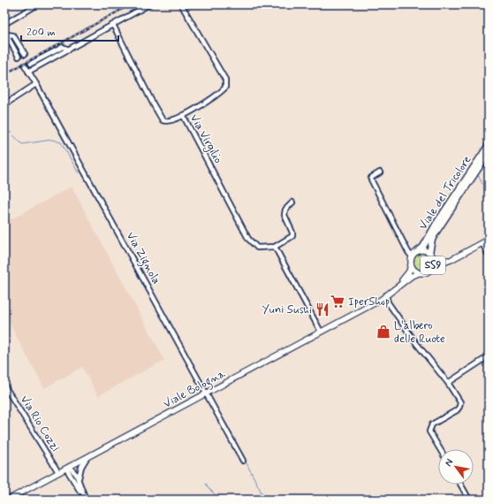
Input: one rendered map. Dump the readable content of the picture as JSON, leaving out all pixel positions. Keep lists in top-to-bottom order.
{
  "streets": {
    "highway": ["Viale del Tricolore"],
    "main road": ["SS9", "Viale Bologna"],
    "street": ["Via Virgilio", "Via Zignola", "Via Rio Cozzi"]
  },
  "crossings": [
    ["Viale del Tricolore", "SS9"],
    ["Via Zignola", "Viale Bologna"],
    ["Viale Bologna", "Via Rio Cozzi"]
  ],
  "places": {
    "supermarket": ["IperShop"],
    "restaurant": ["Yuni Sushi"],
    "shop": ["L'albero delle Ruote"]
  },
  "scale_bar": "200 m",
  "north": "top left"
}
